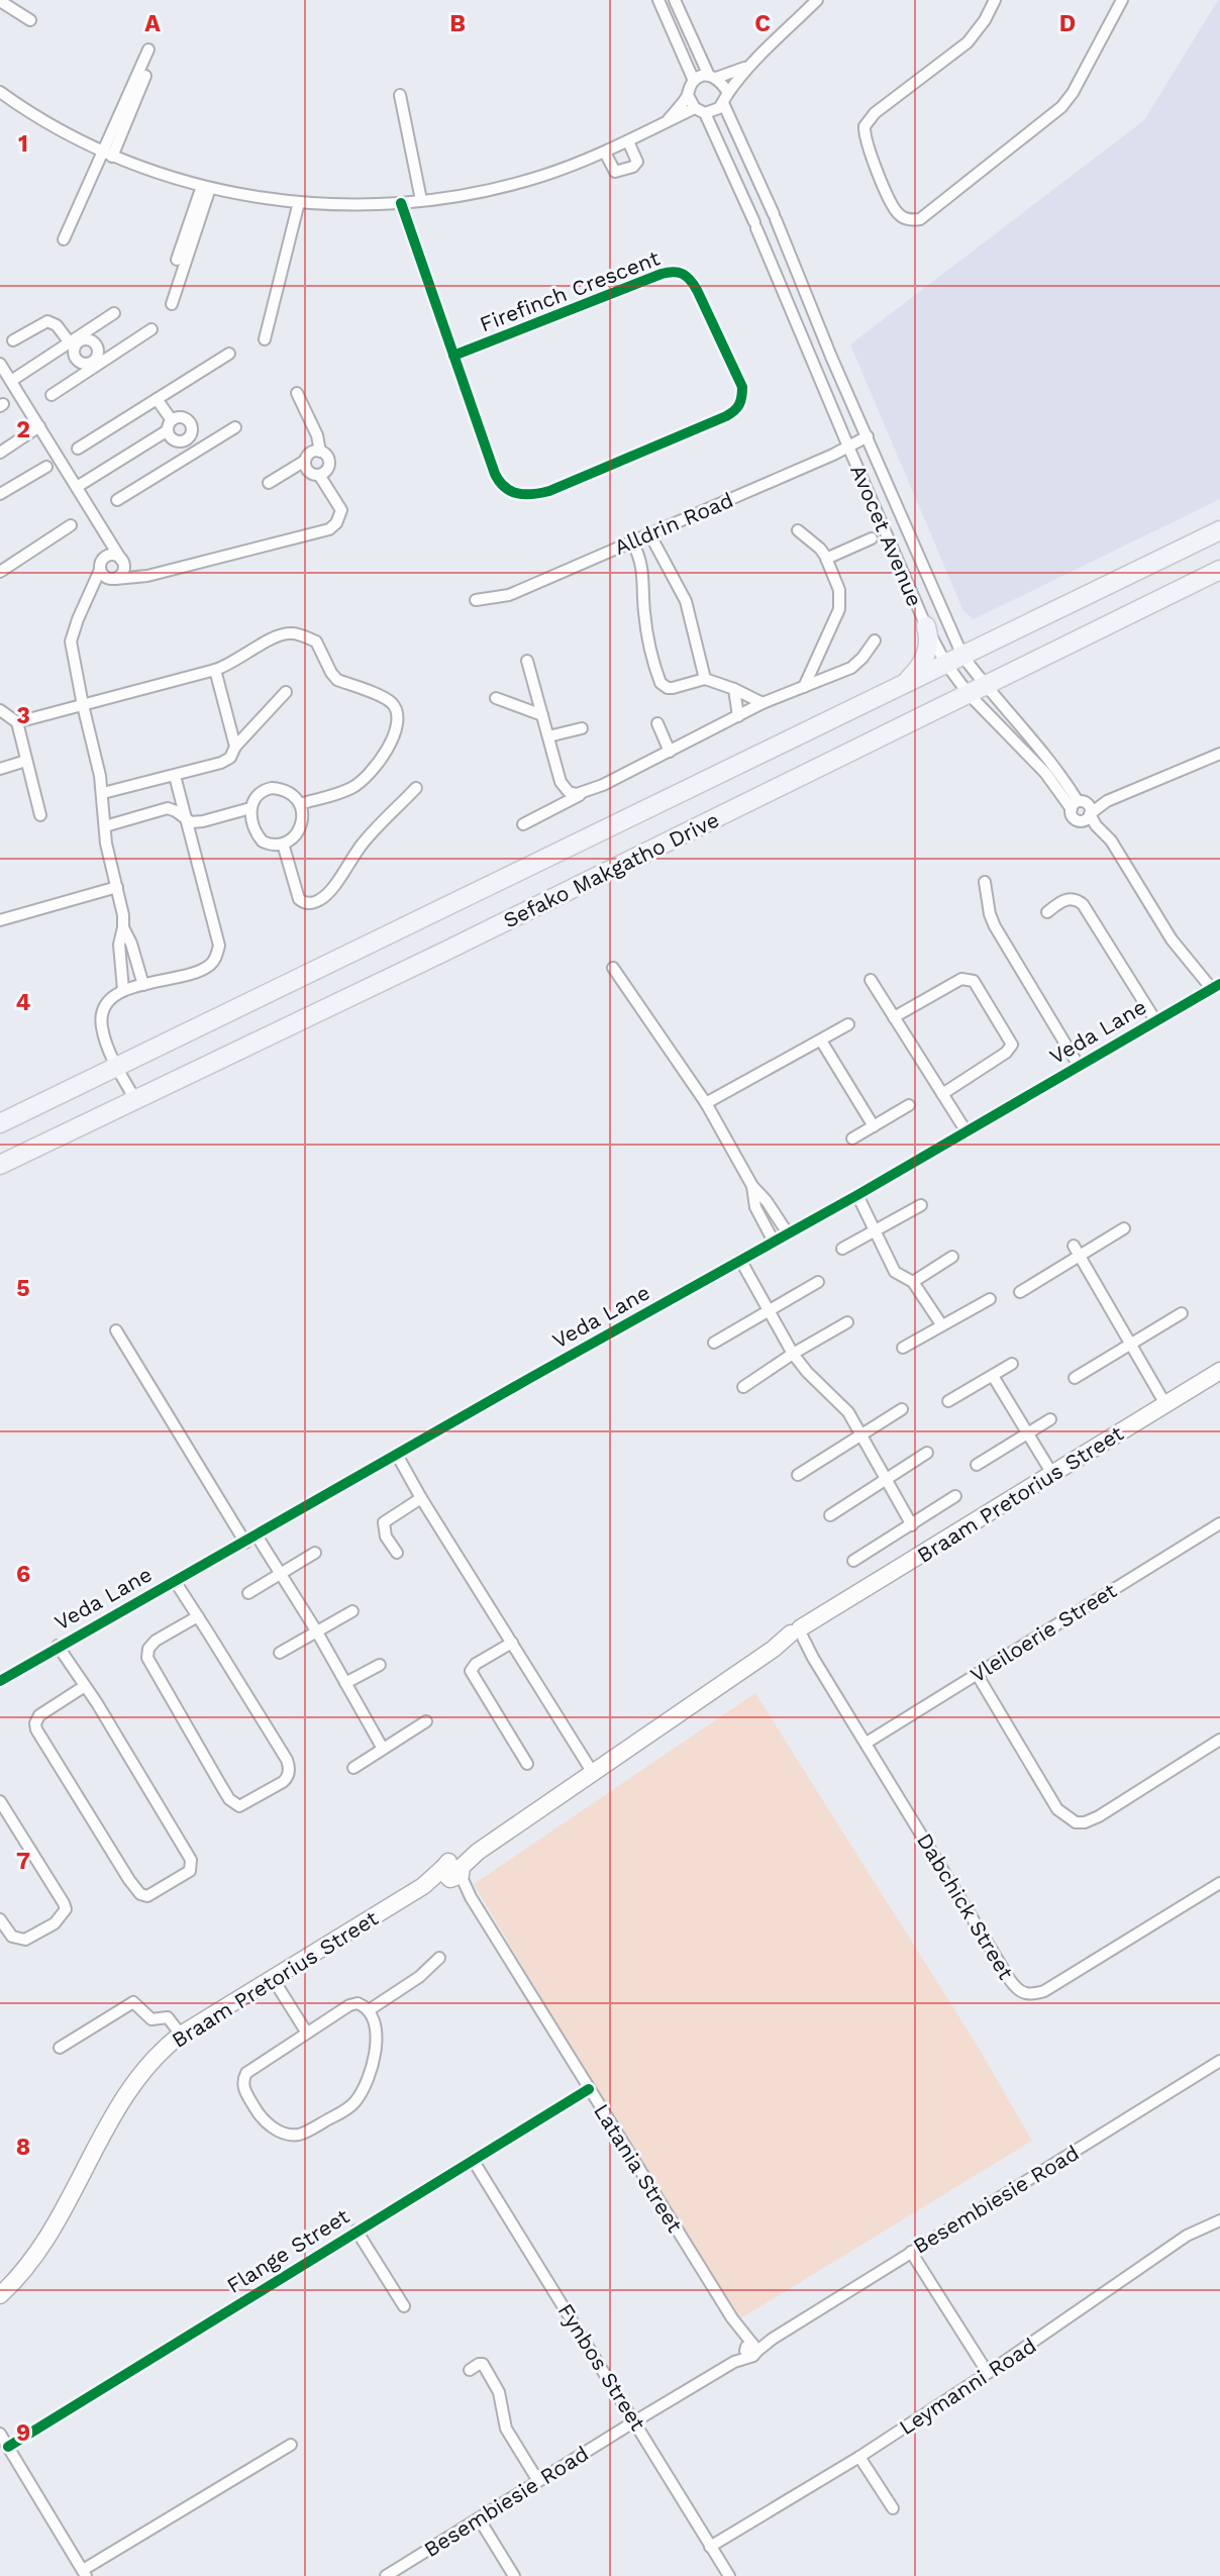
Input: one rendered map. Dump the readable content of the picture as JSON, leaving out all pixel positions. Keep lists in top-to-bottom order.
{
  "streets": {
    "main road": ["Sefako Makgatho Drive"],
    "street": [
      "Firefinch Crescent",
      "Alldrin Road",
      "Avocet Avenue",
      "Veda Lane",
      "Braam Pretorius Street",
      "Vleiloerie Street",
      "Dabchick Street",
      "Latania Street",
      "Besembiesie Road",
      "Flange Street",
      "Fynbos Street",
      "Leymanni Road"
    ]
  },
  "crossings": [
    ["Alldrin Road", "Avocet Avenue"],
    ["Avocet Avenue", "Sefako Makgatho Drive"],
    ["Braam Pretorius Street", "Dabchick Street"],
    ["Braam Pretorius Street", "Latania Street"],
    ["Vleiloerie Street", "Dabchick Street"],
    ["Latania Street", "Besembiesie Road"],
    ["Latania Street", "Flange Street"],
    ["Besembiesie Road", "Fynbos Street"],
    ["Flange Street", "Fynbos Street"],
    ["Fynbos Street", "Leymanni Road"]
  ],
  "grid": {
    "columns": [
      "A",
      "B",
      "C",
      "D"
    ],
    "rows": [
      "1",
      "2",
      "3",
      "4",
      "5",
      "6",
      "7",
      "8",
      "9"
    ]
  }
}
